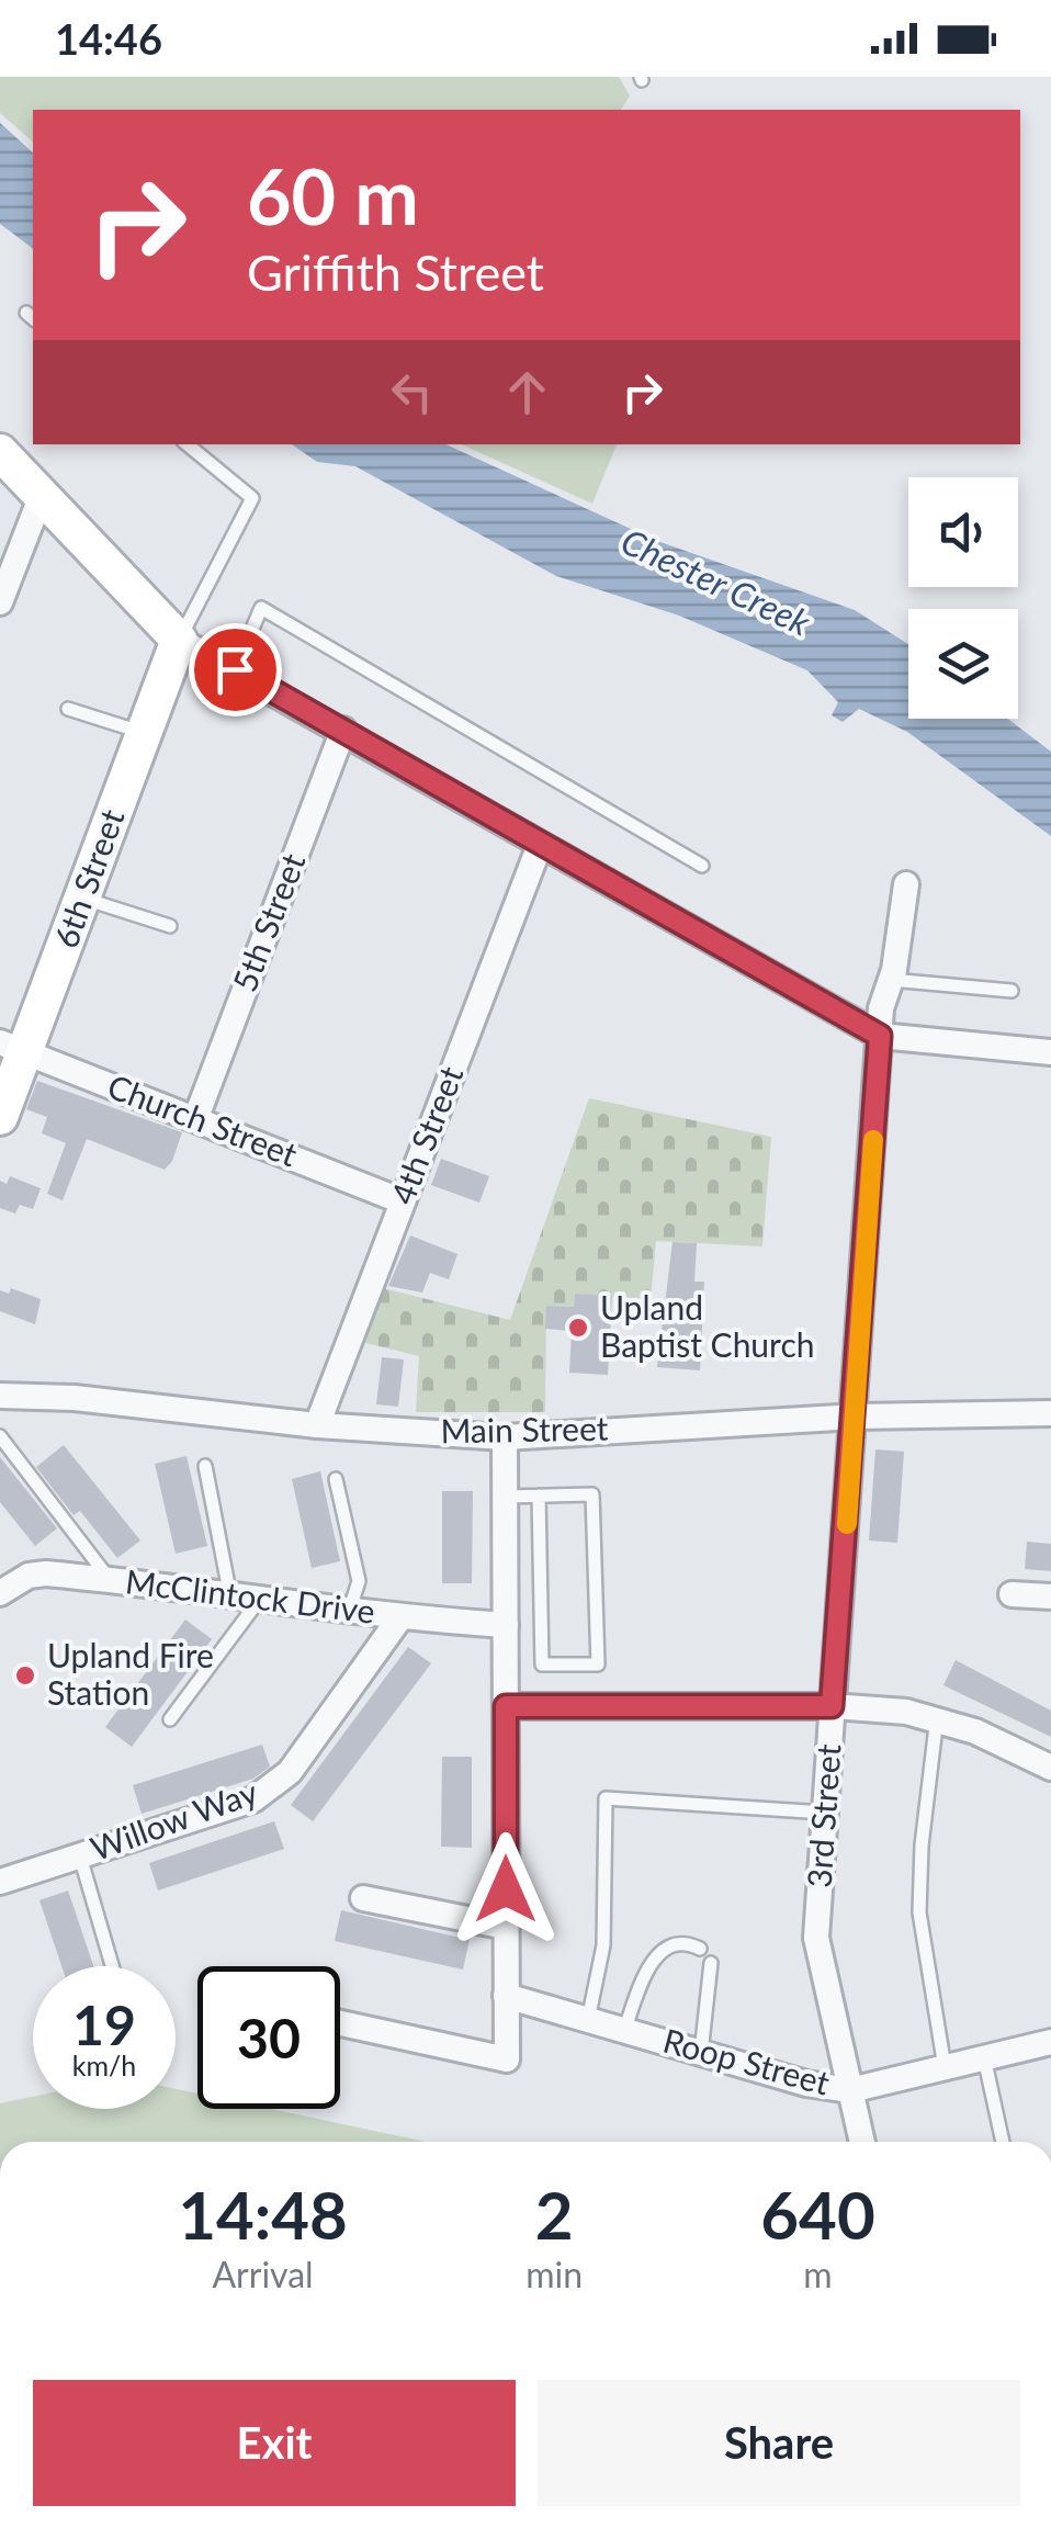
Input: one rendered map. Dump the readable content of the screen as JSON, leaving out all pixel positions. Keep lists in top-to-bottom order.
{
  "streets": {
    "street": [
      "6th Street",
      "5th Street",
      "Church Street",
      "4th Street",
      "Main Street",
      "McClintock Drive",
      "3rd Street",
      "Willow Way",
      "Roop Street"
    ]
  },
  "crossings": [
    ["6th Street", "Church Street"],
    ["5th Street", "Church Street"],
    ["Church Street", "4th Street"],
    ["4th Street", "Main Street"],
    ["Main Street", "3rd Street"],
    ["McClintock Drive", "Willow Way"],
    ["3rd Street", "Roop Street"]
  ],
  "water": ["Chester Creek"],
  "places": ["Upland Baptist Church", "Upland Fire Station"],
  "page": {
    "status": "14:46",
    "turn": ["60 m", "Griffith Street"],
    "speed": "19 km/h",
    "limit": "30",
    "eta": [
      "14:48",
      "Arrival",
      "2",
      "min",
      "640",
      "m"
    ],
    "buttons": ["Exit", "Share"]
  }
}
